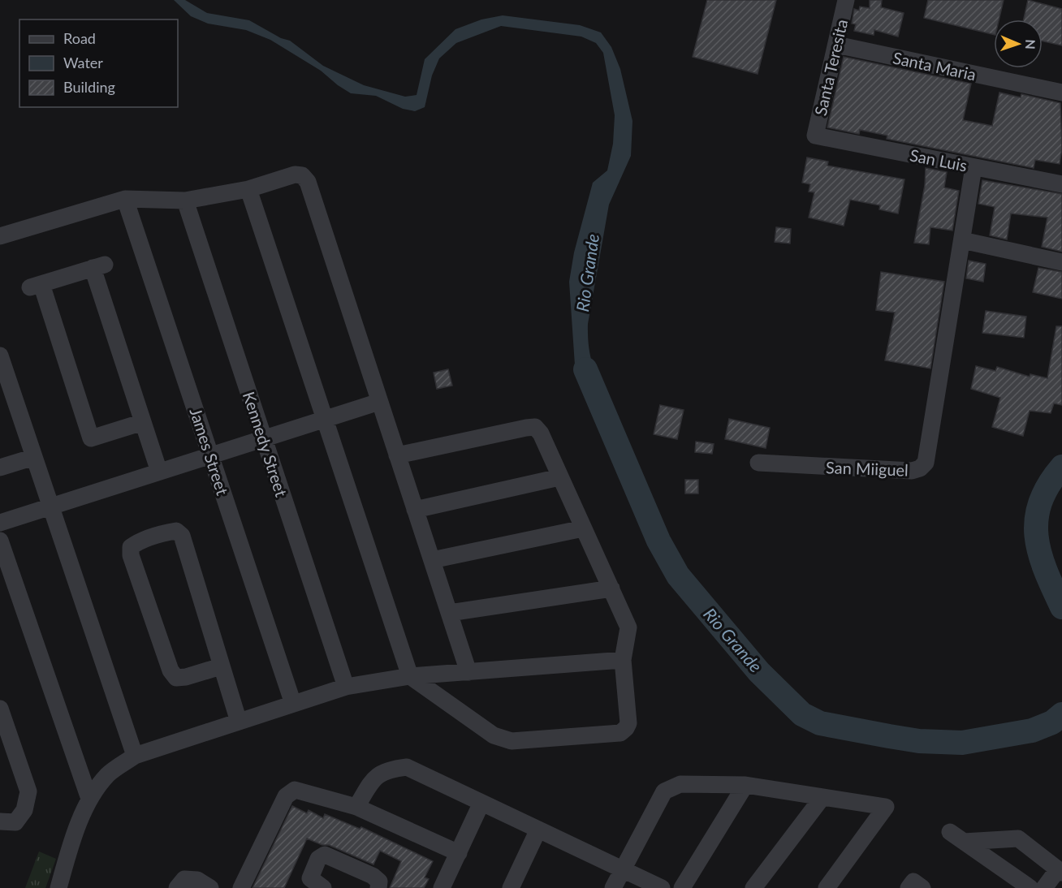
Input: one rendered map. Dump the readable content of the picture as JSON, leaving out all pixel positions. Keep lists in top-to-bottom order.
{
  "streets": {
    "street": [
      "Santa Maria",
      "Santa Teresita",
      "San Luis",
      "Kennedy Street",
      "James Street",
      "San Miiguel"
    ]
  },
  "crossings": [
    ["Santa Maria", "Santa Teresita"],
    ["Santa Teresita", "San Luis"],
    ["San Luis", "San Miiguel"]
  ],
  "water": ["Rio Grande"],
  "legend": ["Road", "Water", "Building"],
  "north": "right"
}
